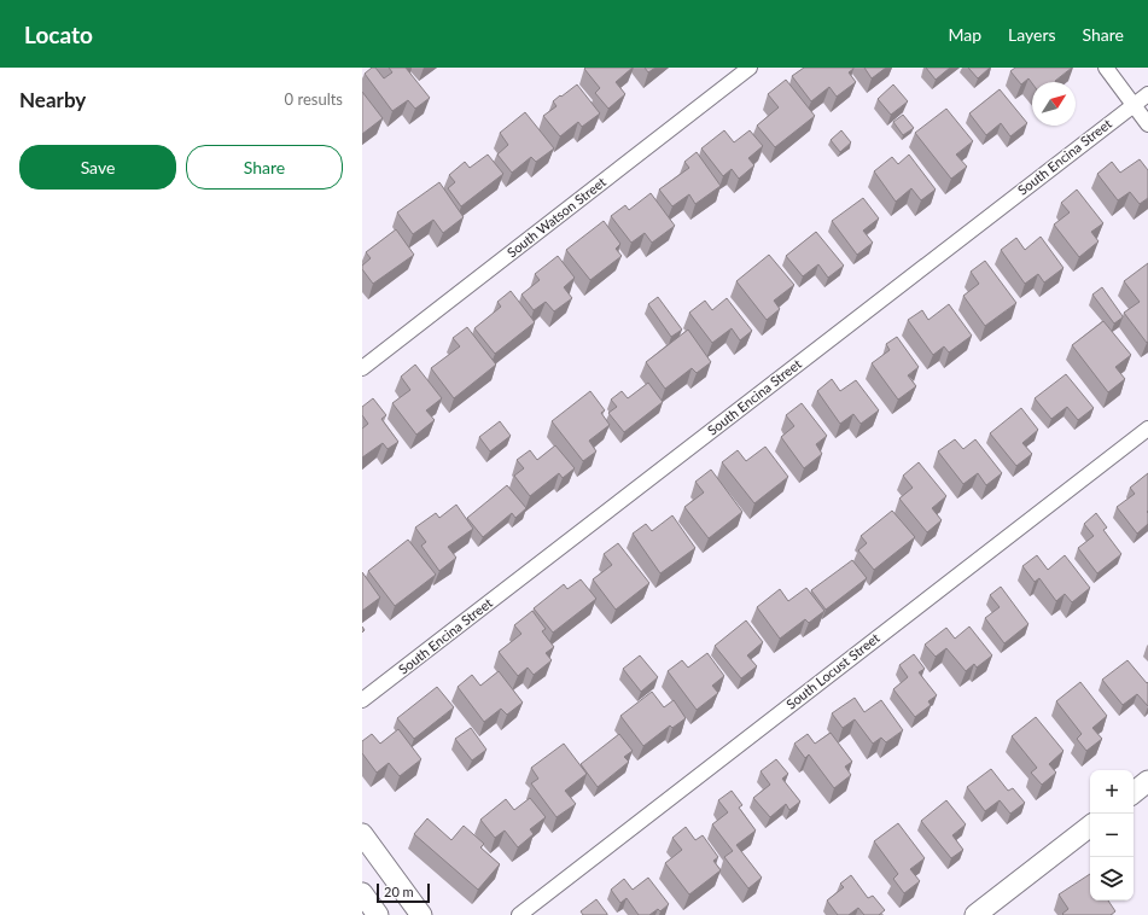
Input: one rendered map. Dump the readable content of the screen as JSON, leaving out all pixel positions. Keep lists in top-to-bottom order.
{
  "streets": {
    "street": ["South Encina Street", "South Watson Street", "South Locust Street"]
  },
  "scale_bar": "20 m",
  "north": "top right",
  "page": {
    "header": "Locato",
    "nav": ["Map", "Layers", "Share"],
    "heading": ["Nearby", "0 results"],
    "buttons": ["Save", "Share"],
    "map_buttons": ["+", "−"],
    "scale": "20 m"
  }
}
